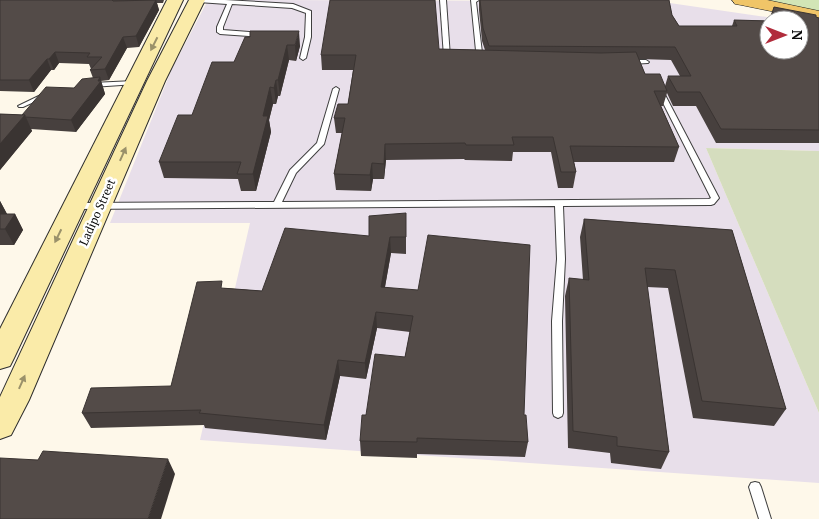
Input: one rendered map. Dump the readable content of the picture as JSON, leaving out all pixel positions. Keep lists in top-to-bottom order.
{
  "streets": {
    "main road": ["Ladipo Street"]
  },
  "north": "right"
}
